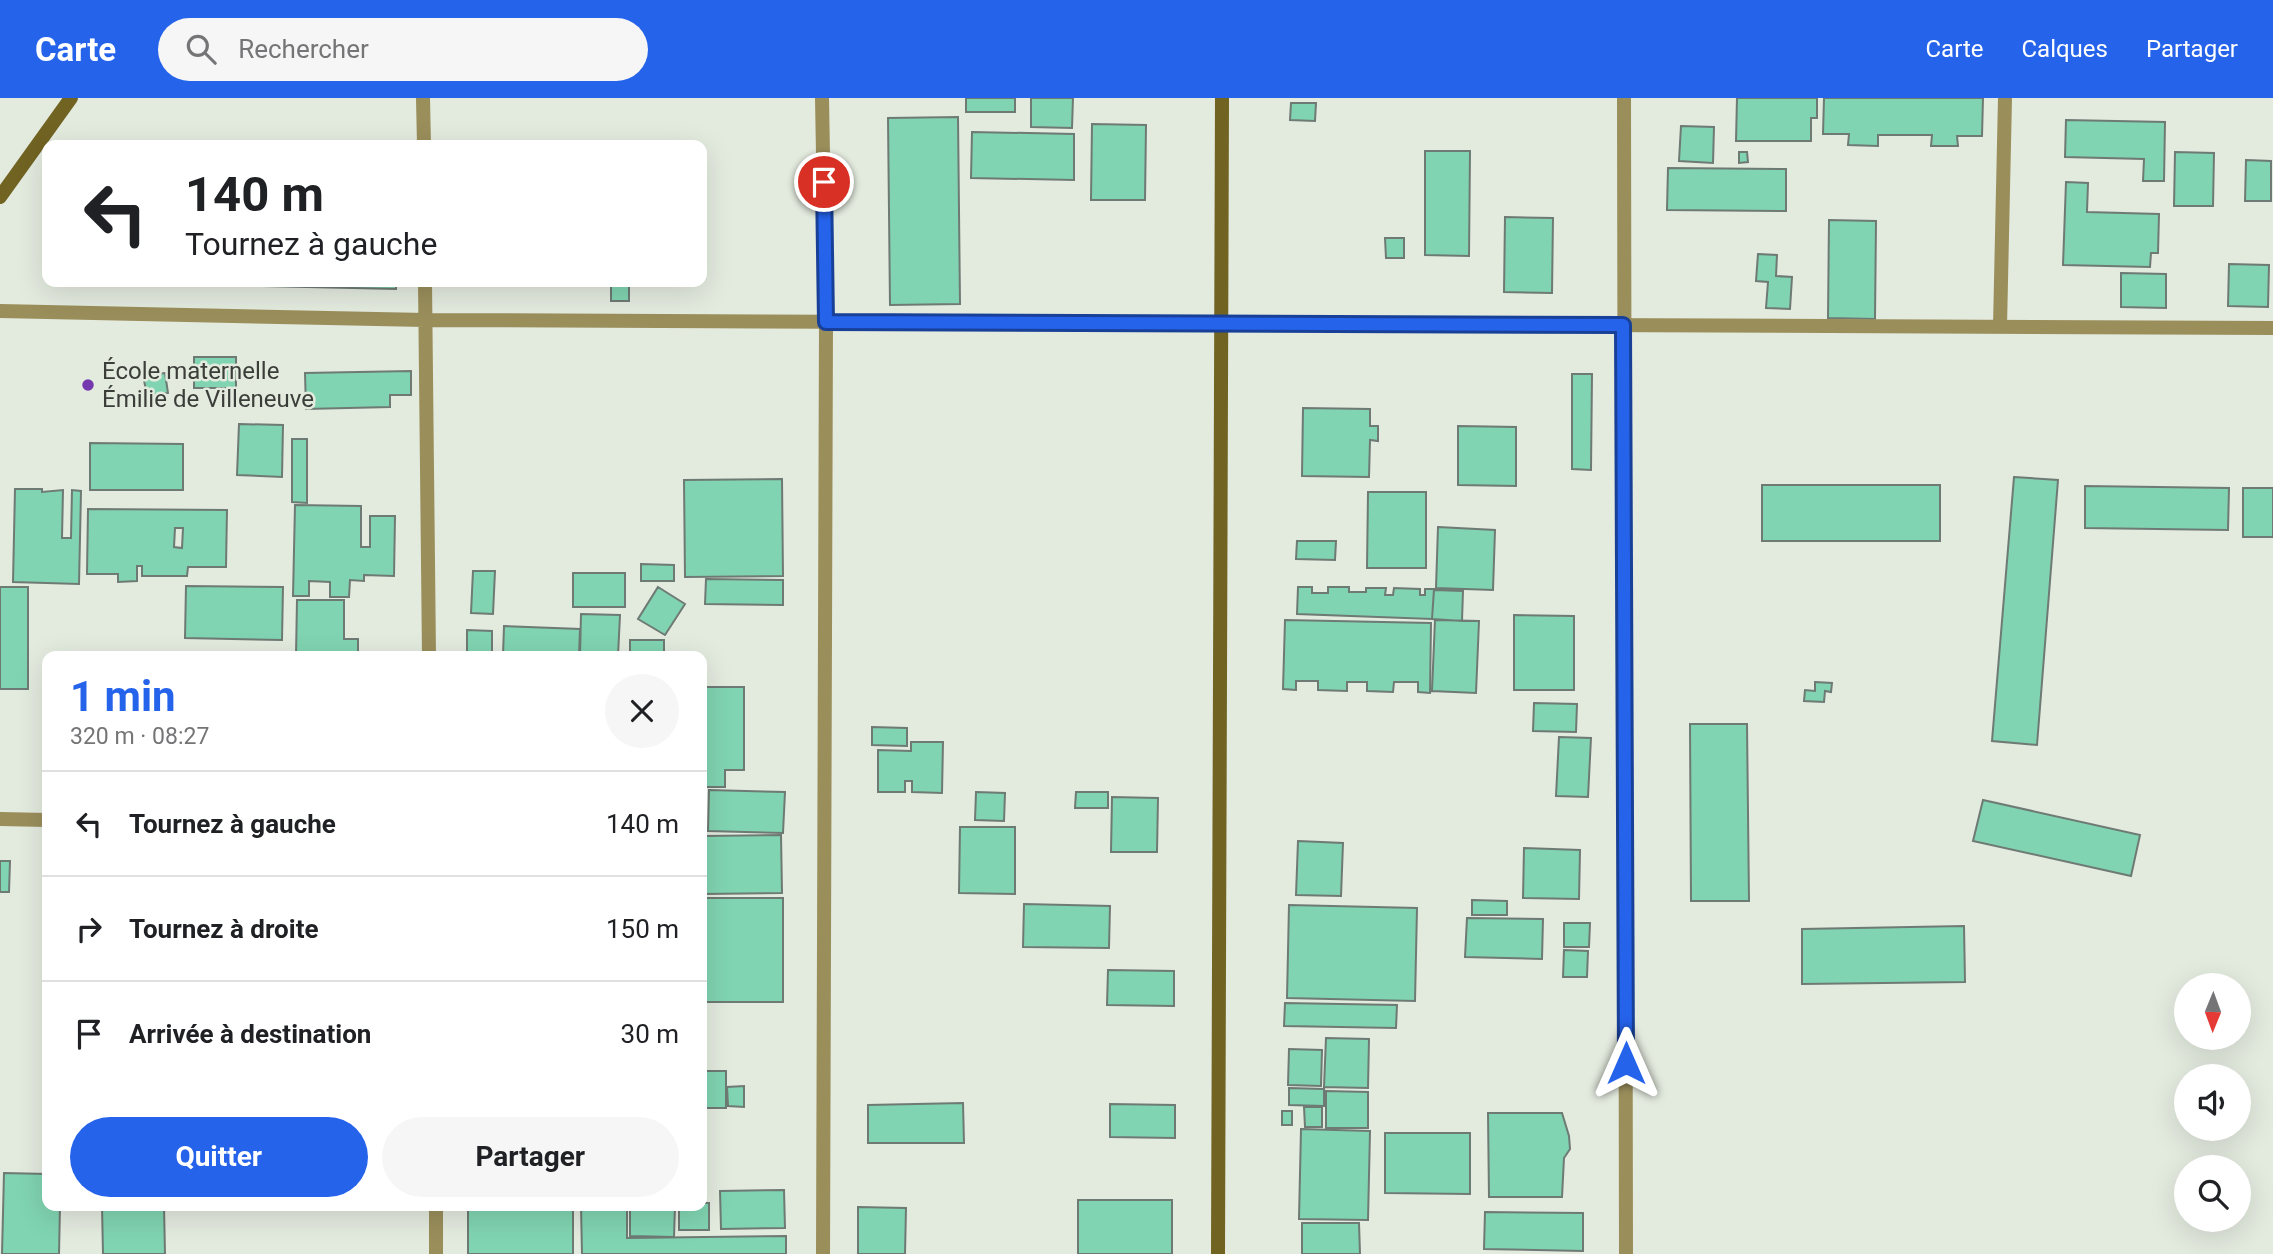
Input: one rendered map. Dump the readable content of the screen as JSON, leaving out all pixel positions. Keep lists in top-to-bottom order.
{
  "places": ["École maternelle Émilie de Villeneuve"],
  "north": "bottom",
  "page": {
    "header": "Carte",
    "search": "Rechercher",
    "nav": ["Carte", "Calques", "Partager"],
    "turn": ["140 m", "Tournez à gauche"],
    "heading": ["1 min", "320 m · 08:27"],
    "list": [
      {
        "name": "Tournez à gauche",
        "value": "140 m"
      },
      {
        "name": "Tournez à droite",
        "value": "150 m"
      },
      {
        "name": "Arrivée à destination",
        "value": "30 m"
      }
    ],
    "buttons": ["Quitter", "Partager"]
  }
}
